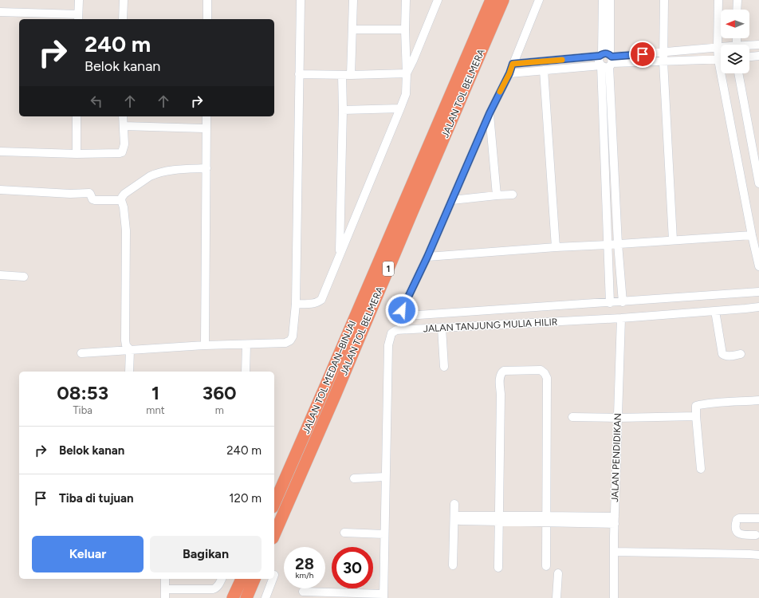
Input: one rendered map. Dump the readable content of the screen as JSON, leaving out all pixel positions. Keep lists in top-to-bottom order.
{
  "streets": {
    "highway": ["JALAN TOL BELMERA", "1", "JALAN TOL MEDAN–BINJAI"],
    "street": ["JALAN TANJUNG MULIA HILIR", "JALAN PENDIDIKAN"]
  },
  "crossings": [
    ["JALAN TANJUNG MULIA HILIR", "JALAN PENDIDIKAN"]
  ],
  "north": "left",
  "page": {
    "turn": ["240 m", "Belok kanan"],
    "eta": [
      "08:53",
      "Tiba",
      "1",
      "mnt",
      "360",
      "m"
    ],
    "list": [
      {
        "name": "Belok kanan",
        "value": "240 m"
      },
      {
        "name": "Tiba di tujuan",
        "value": "120 m"
      }
    ],
    "buttons": ["Keluar", "Bagikan"],
    "speed": "28 km/h",
    "limit": "30"
  }
}
